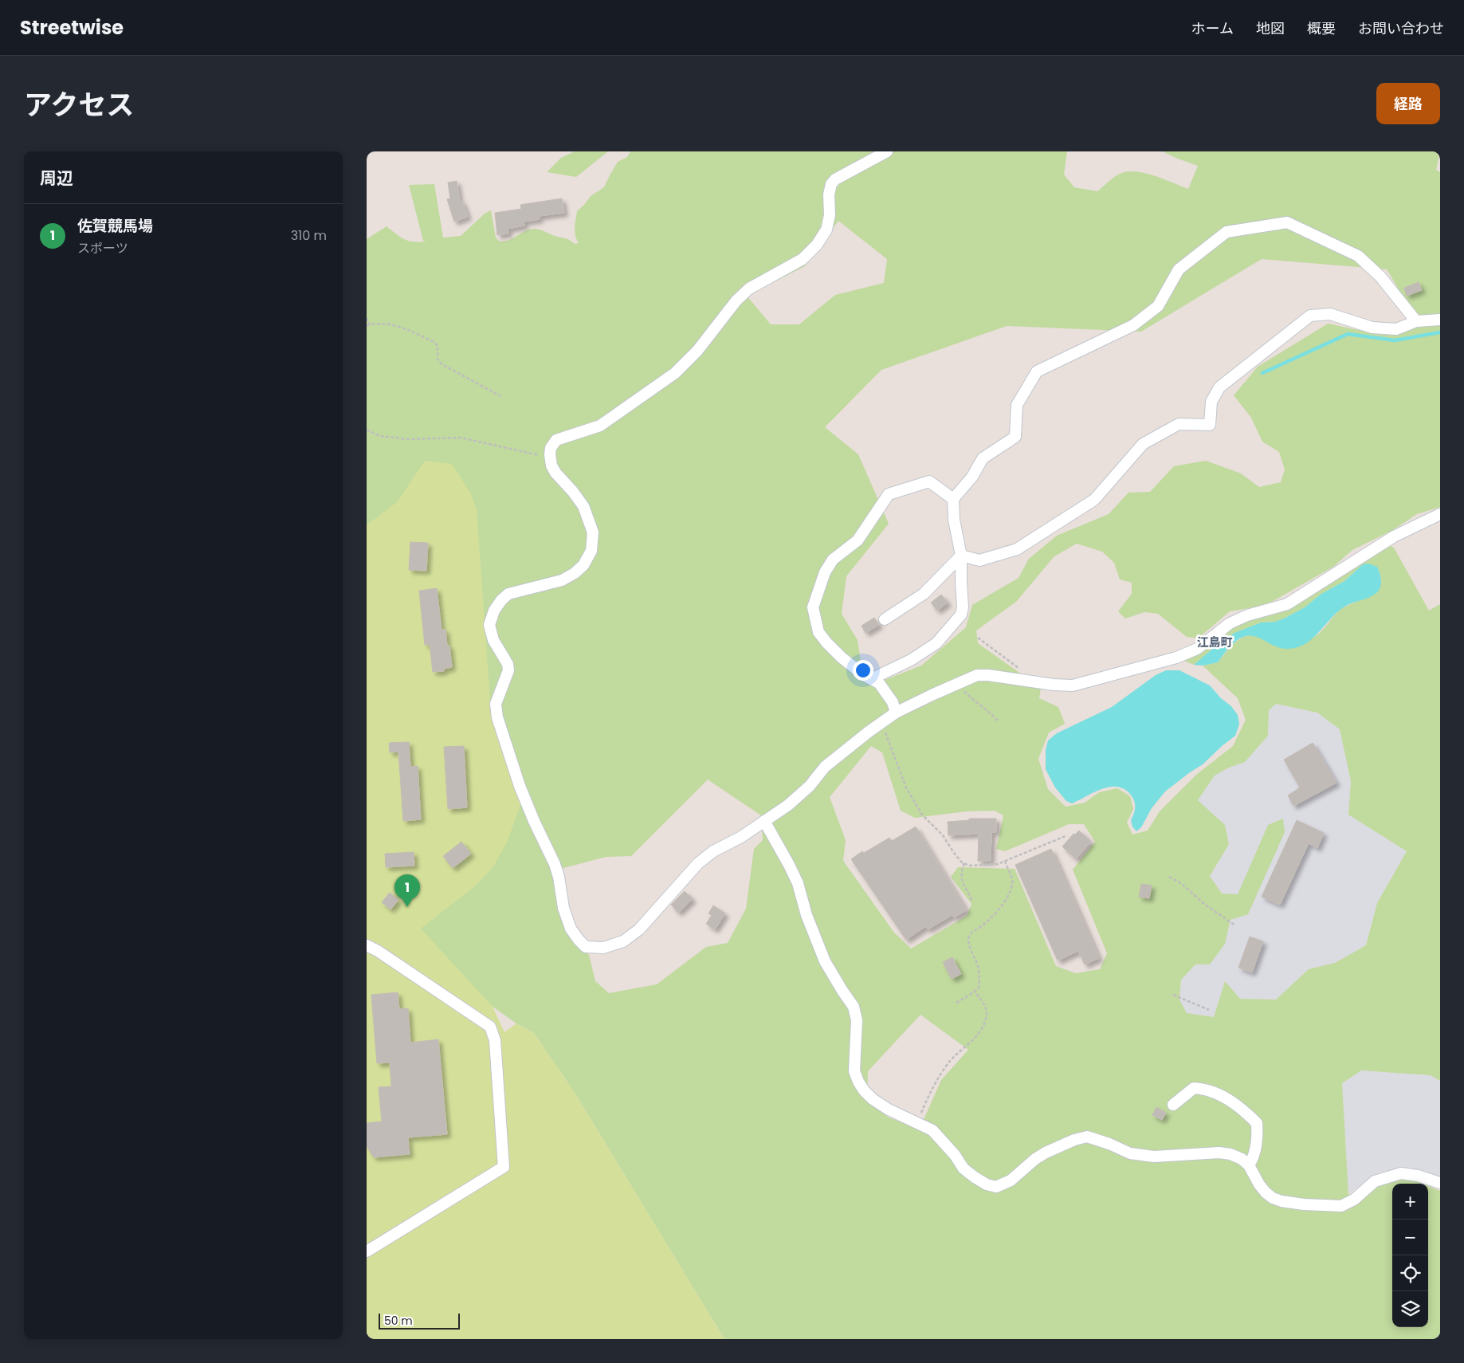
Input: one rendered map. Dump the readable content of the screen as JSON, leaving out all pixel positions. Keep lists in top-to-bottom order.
{
  "districts": ["江島町"],
  "scale_bar": "50 m",
  "page": {
    "header": "Streetwise",
    "nav": [
      "ホーム",
      "地図",
      "概要",
      "お問い合わせ"
    ],
    "title": "アクセス",
    "buttons": "経路",
    "heading": "周辺",
    "list": [
      {
        "mark": "1",
        "name": "佐賀競馬場",
        "note": "スポーツ",
        "value": "310 m"
      }
    ],
    "pins": "1",
    "map_buttons": ["+", "−"],
    "scale": "50 m"
  }
}
